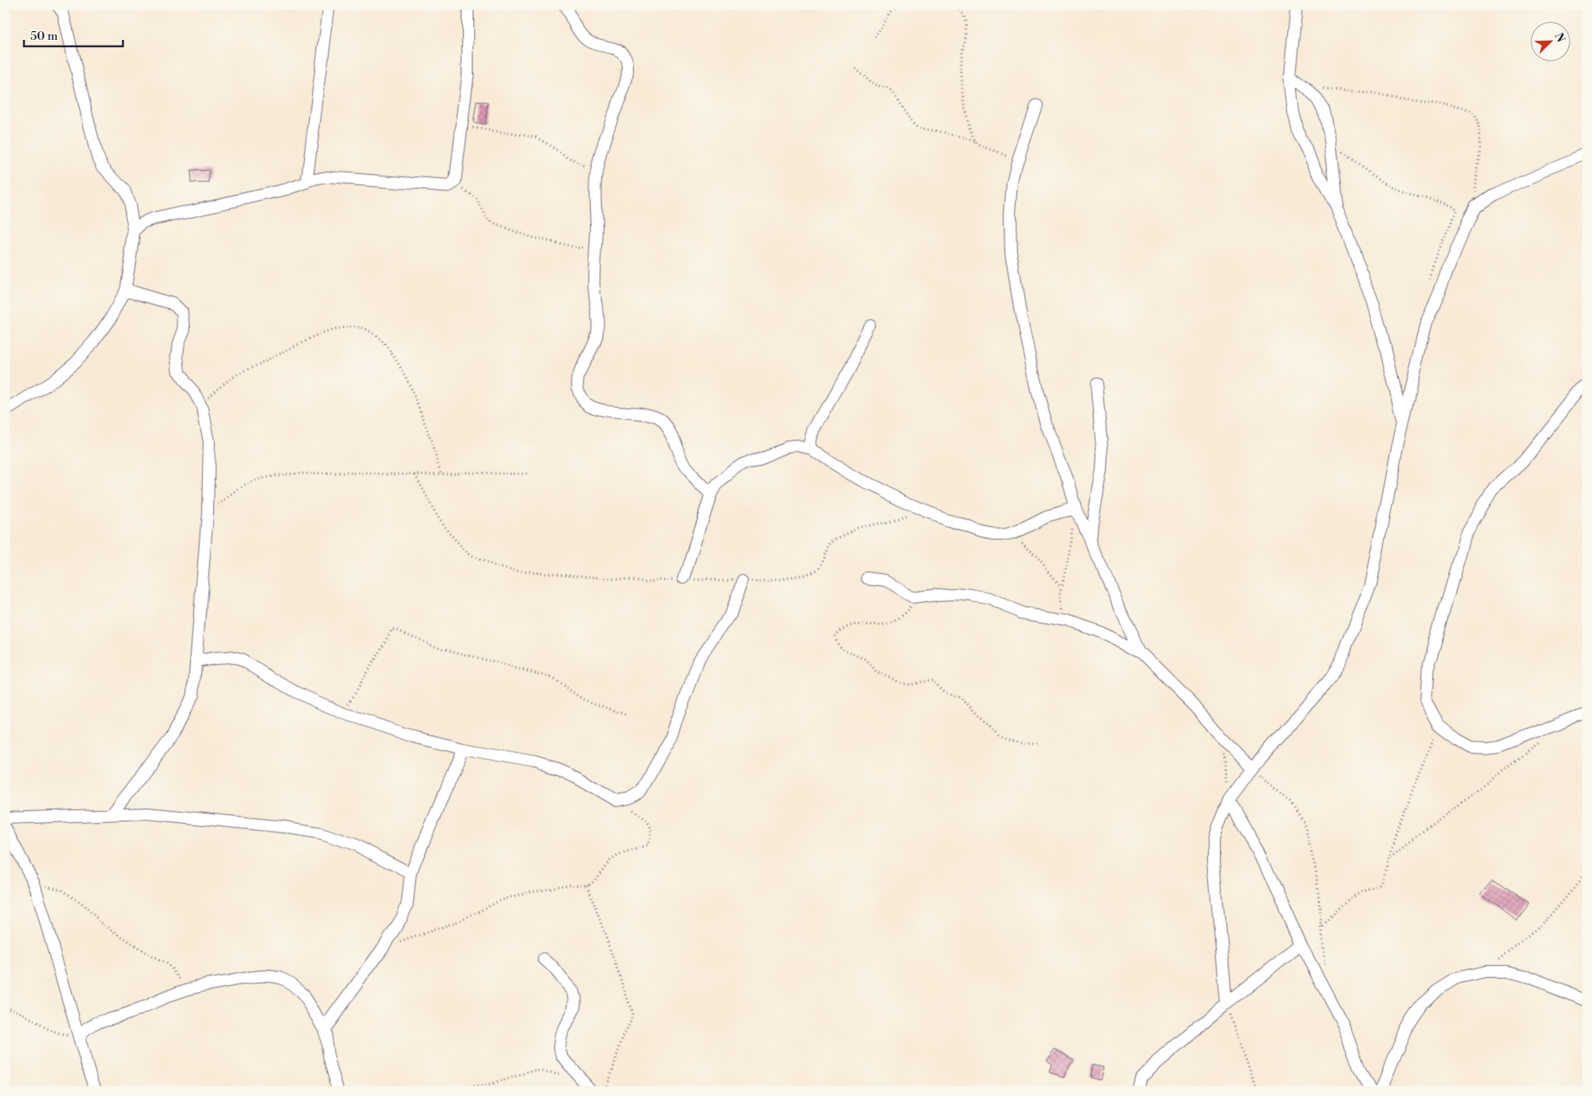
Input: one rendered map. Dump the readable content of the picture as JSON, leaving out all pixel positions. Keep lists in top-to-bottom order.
{
  "scale_bar": "50 m",
  "north": "top right"
}
